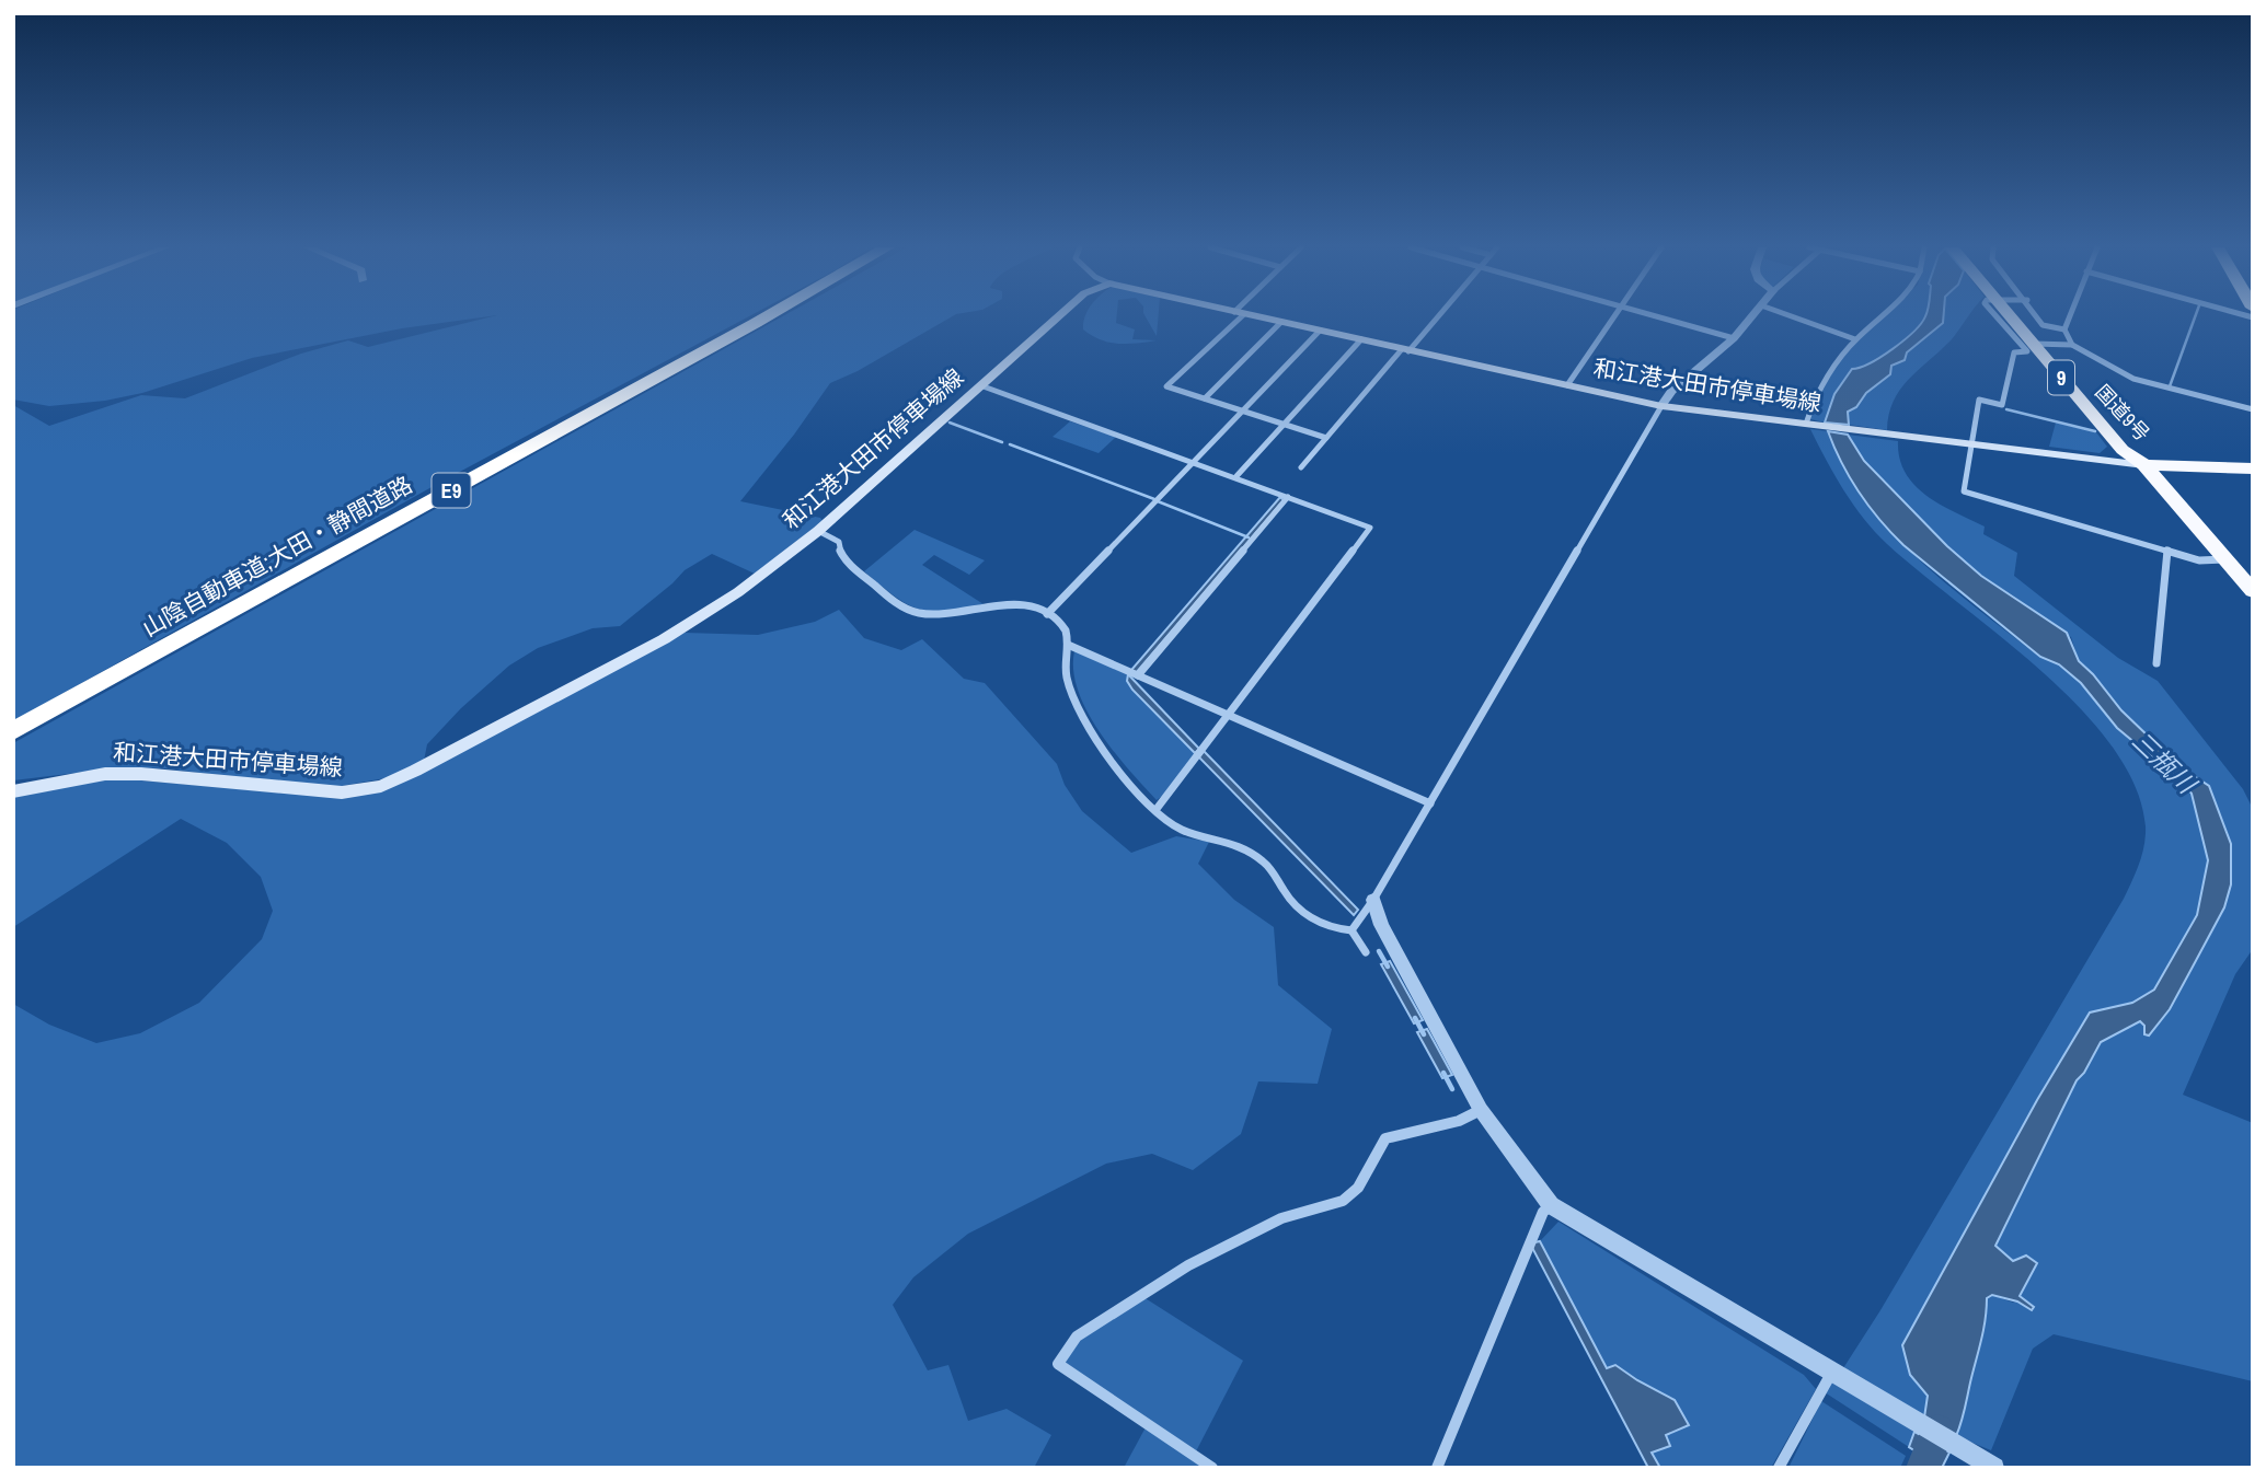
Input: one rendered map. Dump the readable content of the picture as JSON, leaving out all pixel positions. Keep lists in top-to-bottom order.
{
  "streets": {
    "highway": [
      "9",
      "国道9号",
      "E9",
      "山陰自動車道;大田・静間道路"
    ],
    "main road": ["和江港大田市停車場線"]
  },
  "crossings": [
    ["和江港大田市停車場線", "国道9号"]
  ],
  "water": ["三瓶川"]
}
